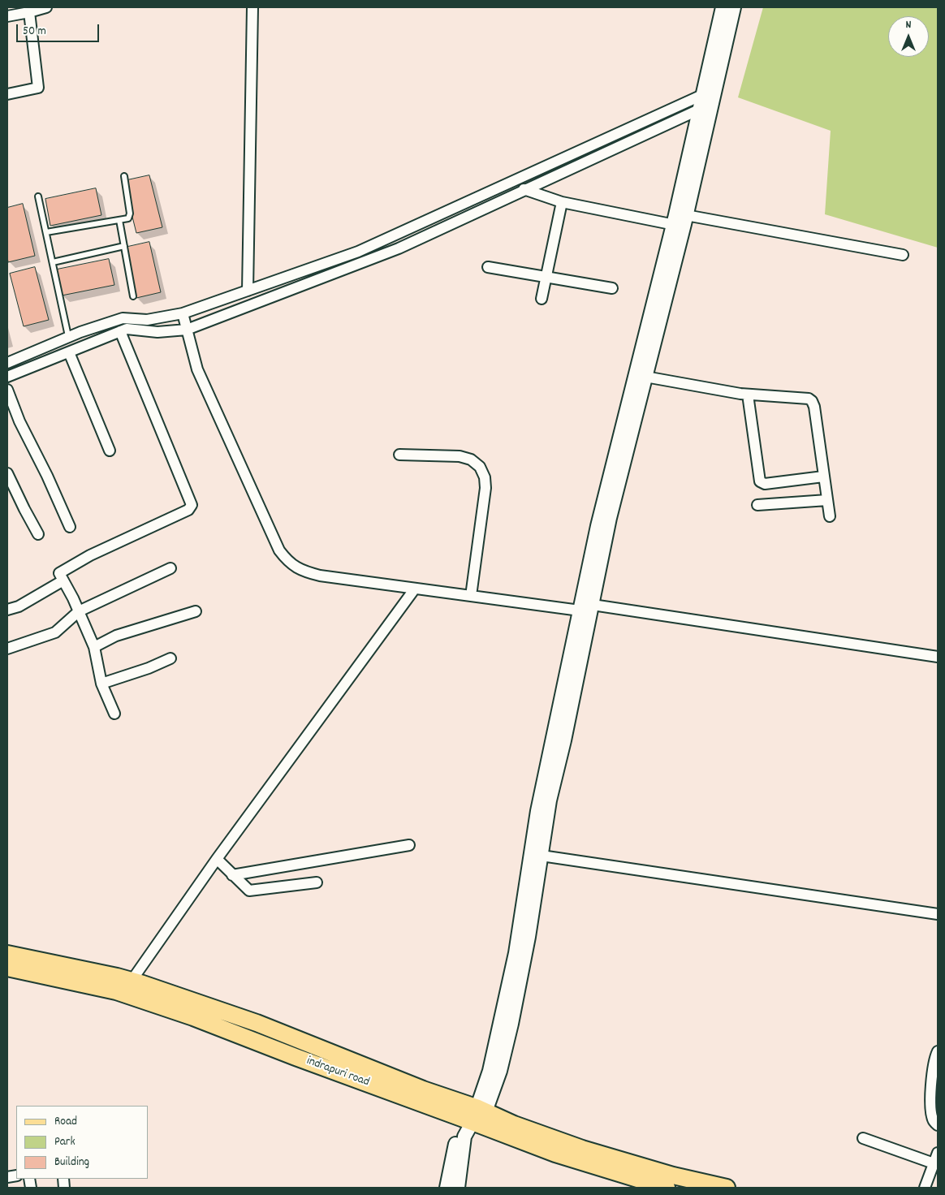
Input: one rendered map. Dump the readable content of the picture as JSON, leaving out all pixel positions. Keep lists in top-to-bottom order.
{
  "streets": {
    "main road": ["indrapuri road"]
  },
  "legend": ["Road", "Park", "Building"],
  "scale_bar": "50 m",
  "north": "top"
}
